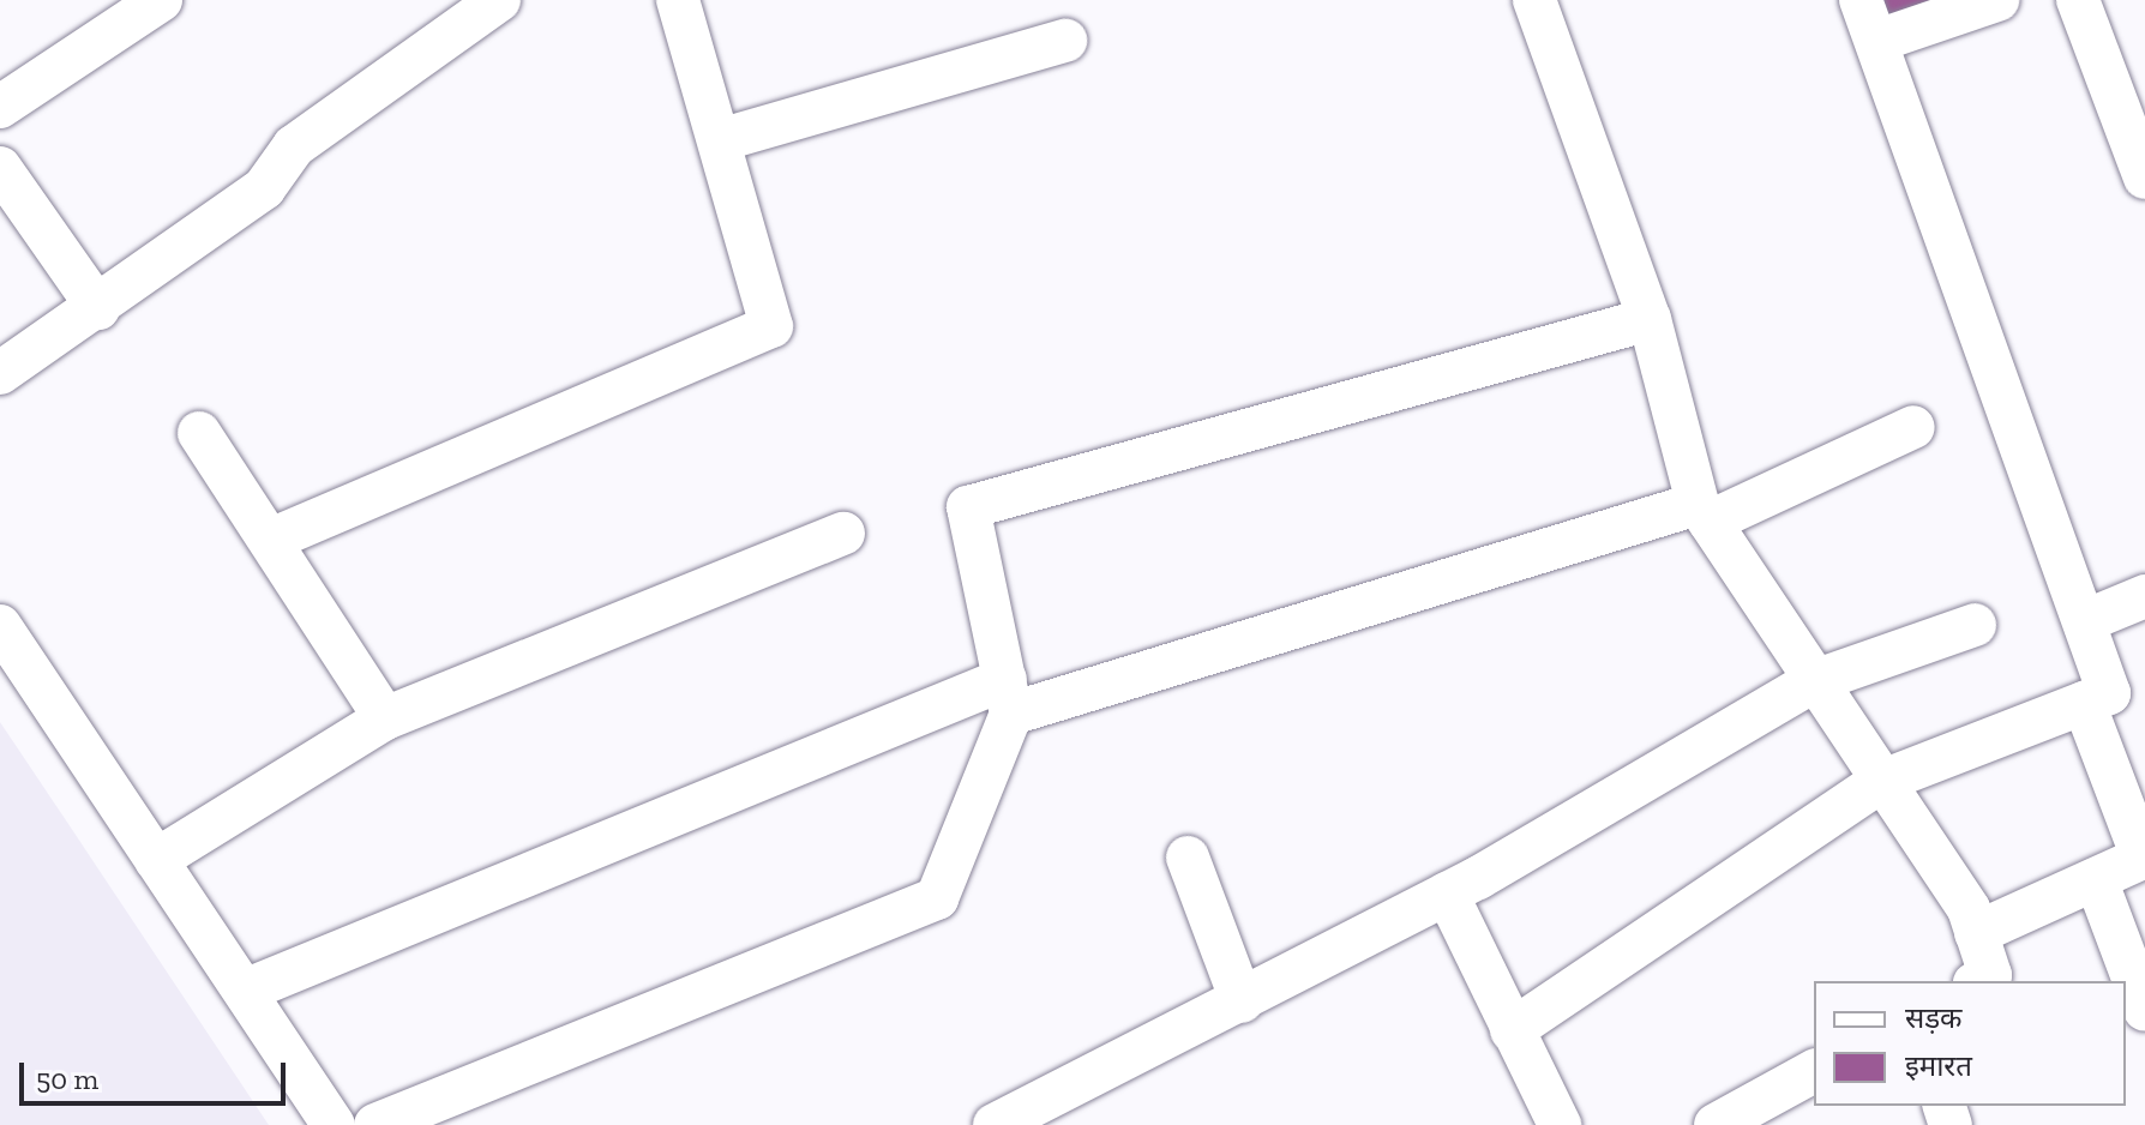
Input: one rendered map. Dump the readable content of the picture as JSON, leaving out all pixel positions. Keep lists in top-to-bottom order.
{
  "legend": ["सड़क", "इमारत"],
  "scale_bar": "50 m"
}
